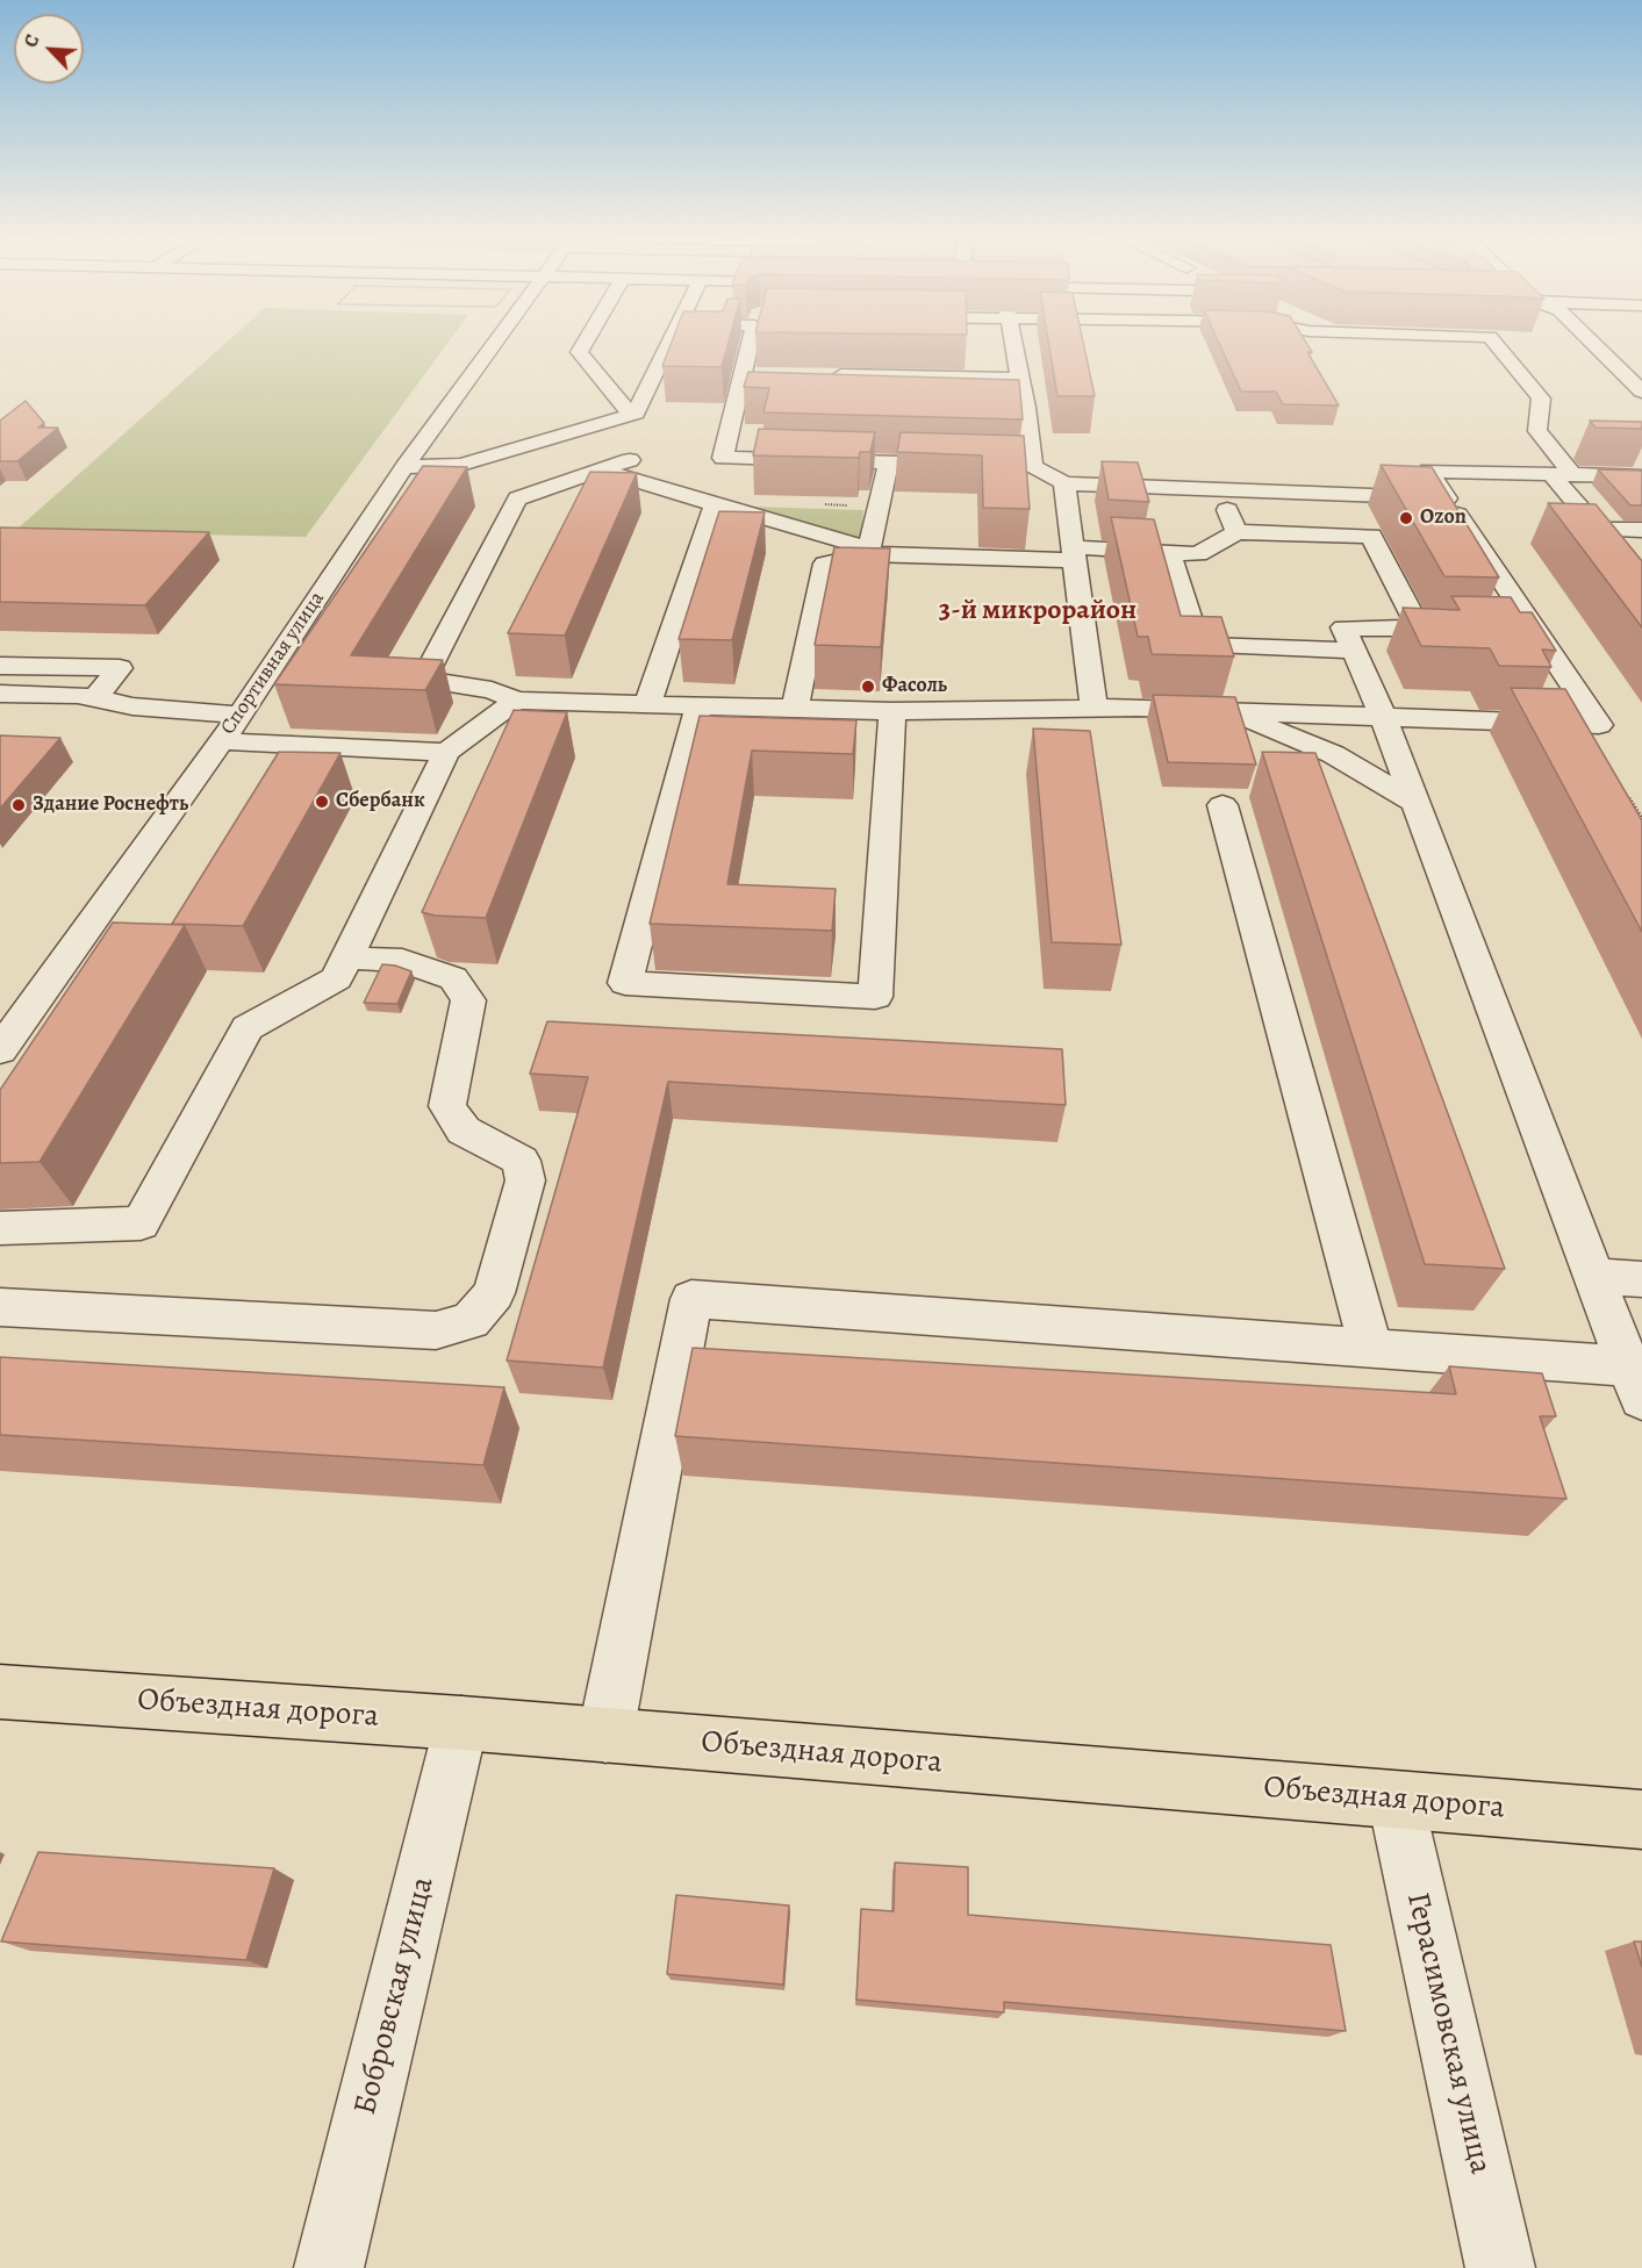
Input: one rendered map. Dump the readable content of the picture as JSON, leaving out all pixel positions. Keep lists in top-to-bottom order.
{
  "streets": {
    "main road": ["Объездная дорога"],
    "street": ["Спортивная улица", "Бобровская улица", "Герасимовская улица"]
  },
  "crossings": [
    ["Объездная дорога", "Бобровская улица"],
    ["Объездная дорога", "Герасимовская улица"]
  ],
  "districts": ["3-й микрорайон"],
  "places": [
    "Ozon",
    "Фасоль",
    "Сбербанк",
    "Здание Роснефть"
  ],
  "north": "top left"
}
